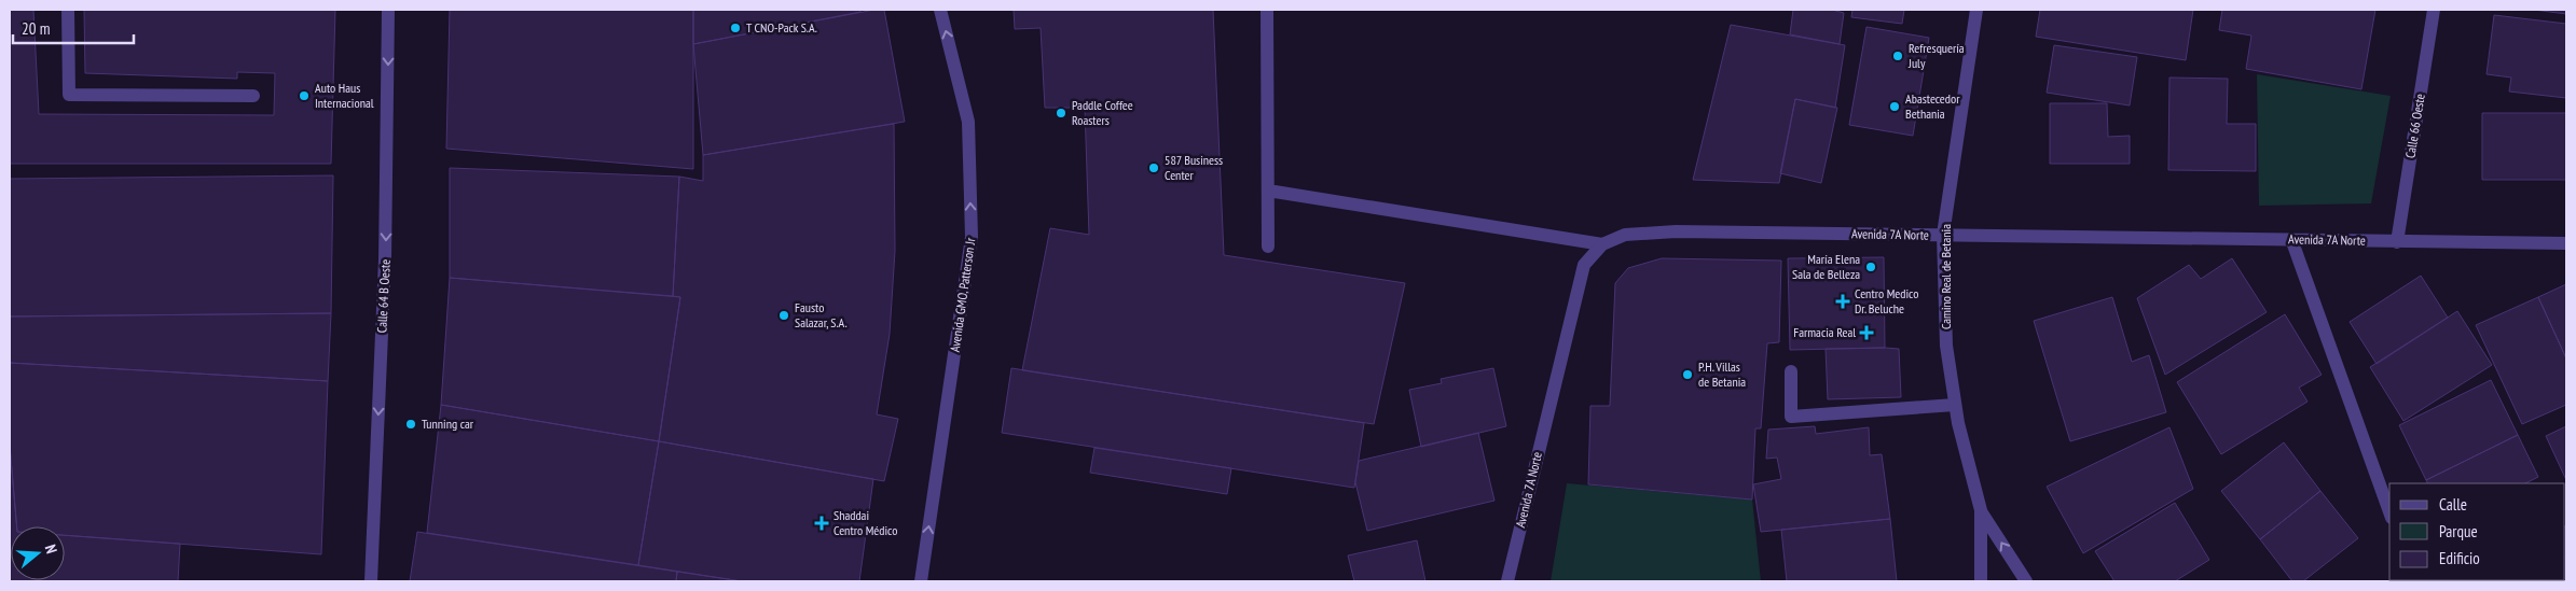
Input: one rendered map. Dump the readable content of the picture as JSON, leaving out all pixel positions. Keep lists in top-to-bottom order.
{
  "streets": {
    "street": [
      "Calle 66 Oeste",
      "Avenida 7A Norte",
      "Camino Real de Betania",
      "Avenida GMO. Patterson Jr",
      "Calle 64 B Oeste"
    ]
  },
  "crossings": [
    ["Calle 66 Oeste", "Avenida 7A Norte"],
    ["Avenida 7A Norte", "Camino Real de Betania"]
  ],
  "one_way": ["Avenida GMO. Patterson Jr", "Calle 64 B Oeste"],
  "places": {
    "other": [
      "T CNO-Pack S.A.",
      "Refresquería July",
      "Auto Haus Internacional",
      "Abastecedor Bethania",
      "Paddle Coffee Roasters",
      "587 Business Center",
      "María Elena Sala de Belleza",
      "Fausto Salazar, S.A.",
      "P.H. Villas de Betania",
      "Tunning car"
    ],
    "health": ["Centro Medico Dr. Beluche", "Farmacia Real", "Shaddai Centro Médico"]
  },
  "legend": ["Calle", "Parque", "Edificio"],
  "scale_bar": "20 m",
  "north": "right"
}
